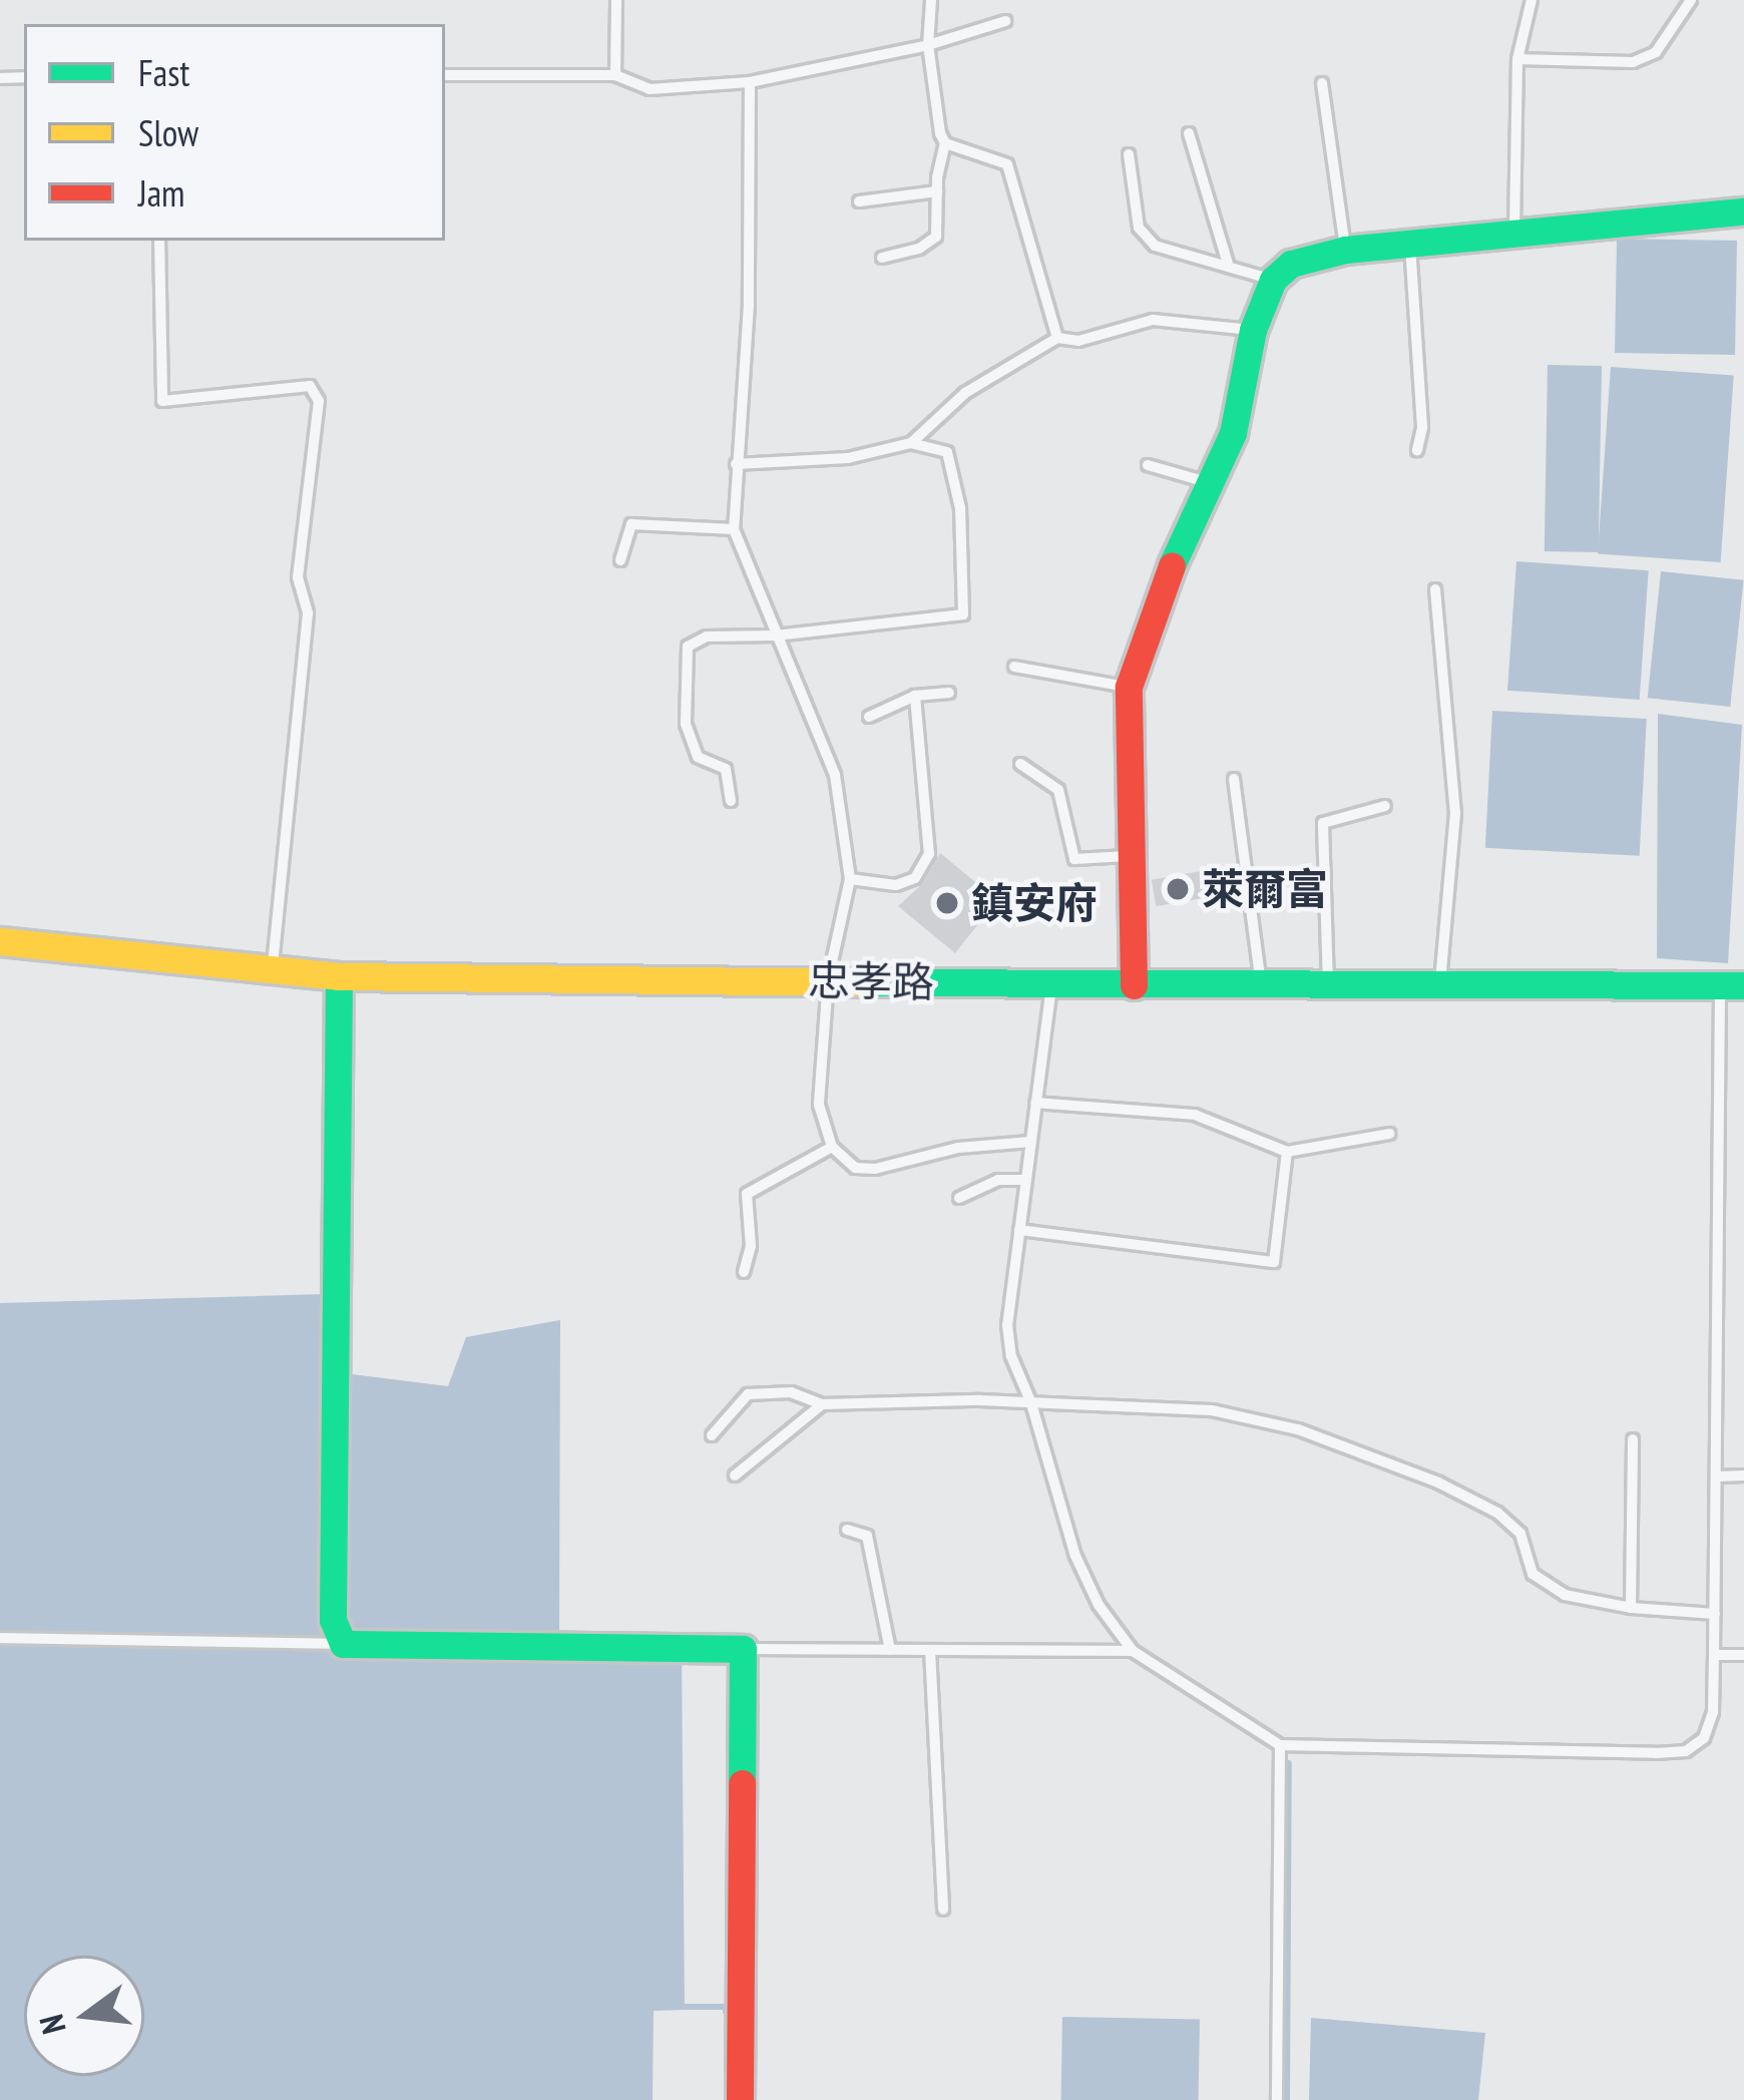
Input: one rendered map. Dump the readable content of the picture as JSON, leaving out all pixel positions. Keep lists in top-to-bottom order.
{
  "streets": {
    "street": ["忠孝路"]
  },
  "places": ["萊爾富", "鎮安府"],
  "legend": ["Fast", "Slow", "Jam"],
  "north": "left"
}
